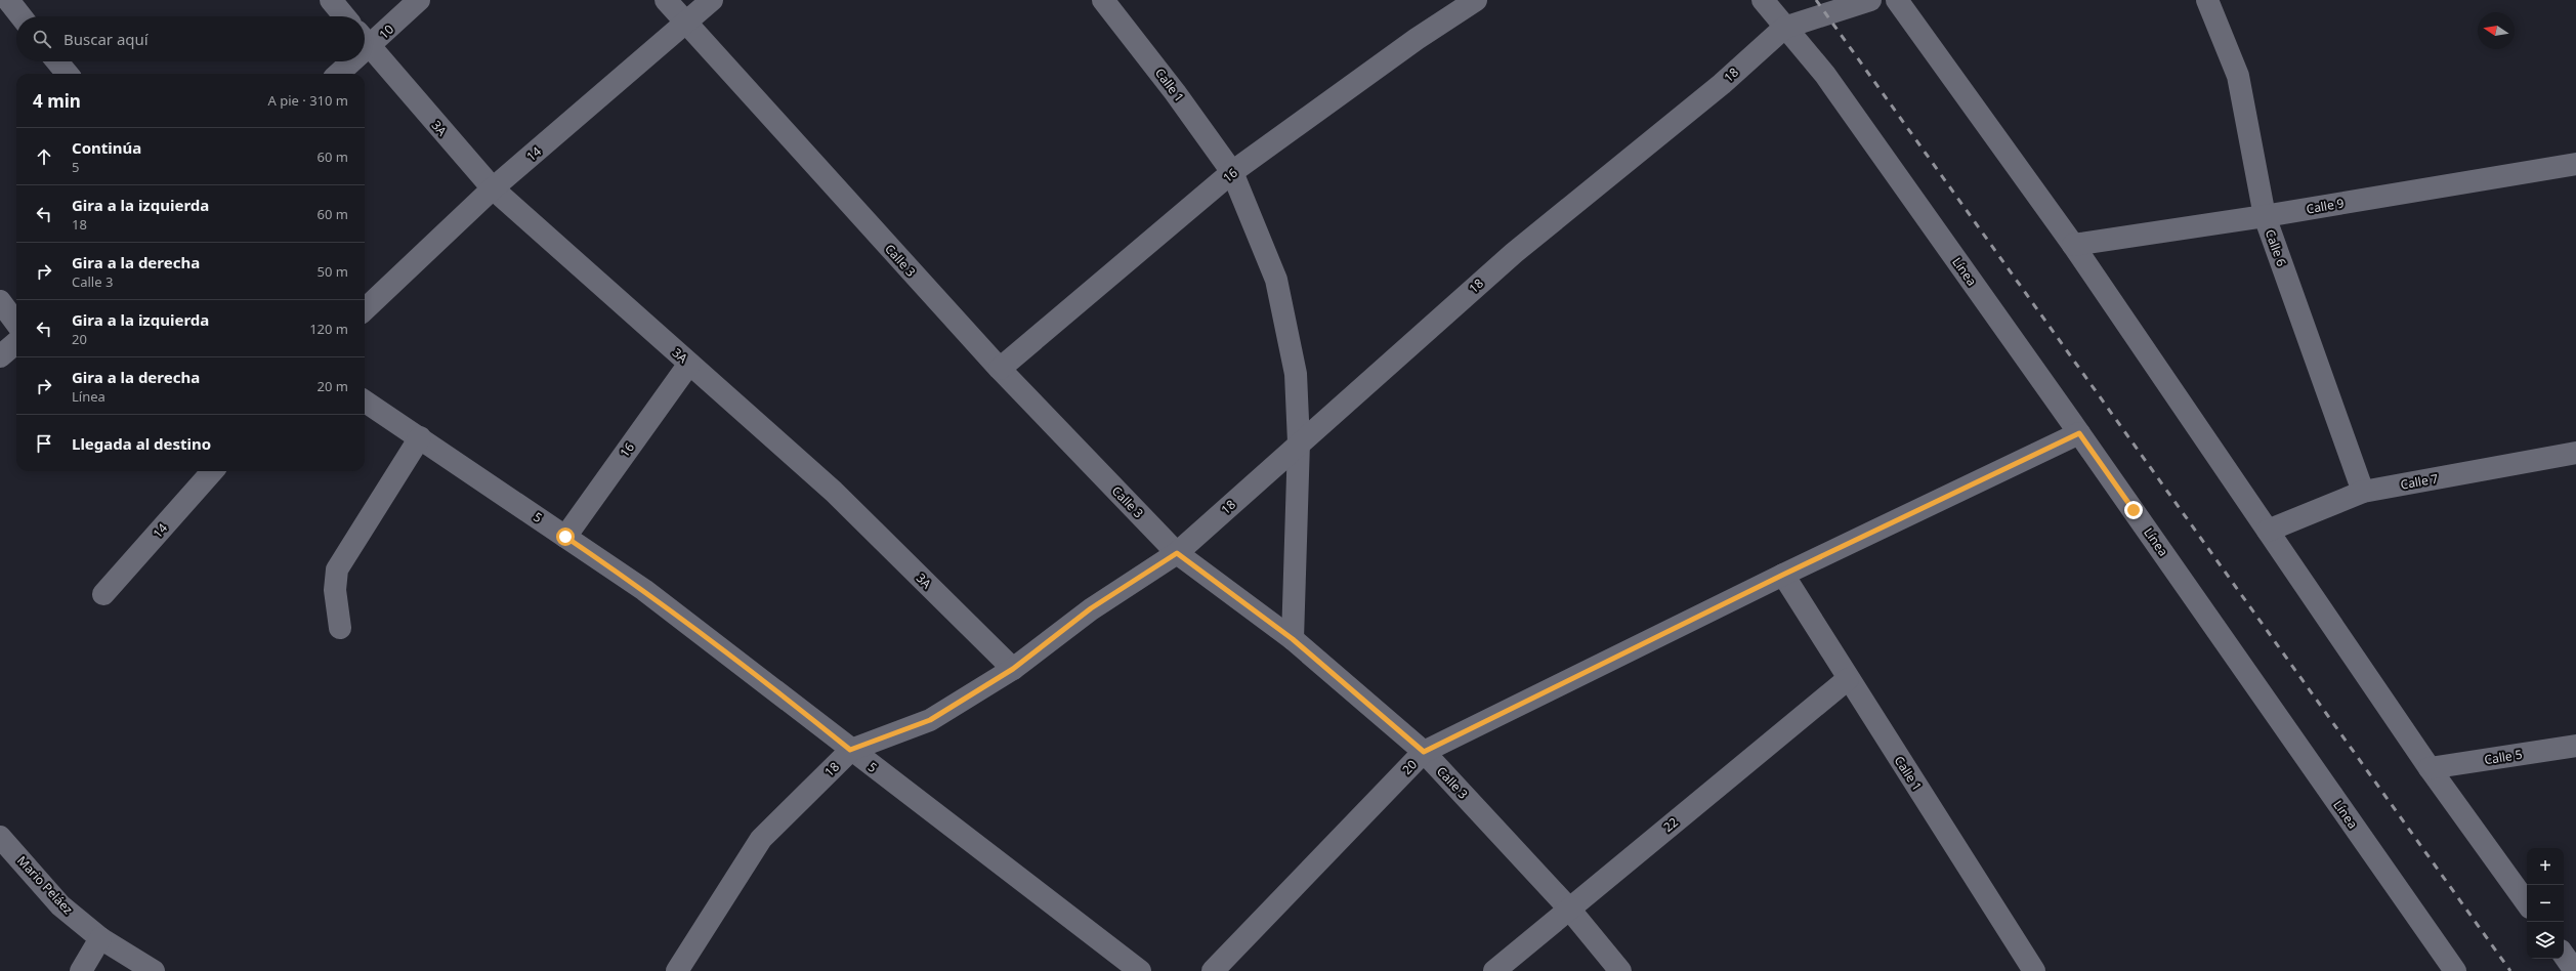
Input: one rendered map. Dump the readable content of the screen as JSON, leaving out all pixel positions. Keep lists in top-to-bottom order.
{
  "streets": {
    "street": [
      "10",
      "18",
      "Calle 1",
      "3A",
      "14",
      "16",
      "Calle 9",
      "Calle 6",
      "Calle 3",
      "Línea",
      "Calle 7",
      "5",
      "Calle 5",
      "20",
      "22",
      "Mario Peláez"
    ]
  },
  "crossings": [
    ["18", "Calle 1"],
    ["18", "3A"],
    ["18", "Calle 3"],
    ["18", "Línea"],
    ["18", "5"],
    ["Calle 1", "16"],
    ["Calle 1", "Calle 3"],
    ["Calle 1", "20"],
    ["Calle 1", "22"],
    ["3A", "14"],
    ["3A", "16"],
    ["14", "Calle 3"],
    ["16", "Calle 3"],
    ["16", "5"],
    ["Calle 9", "Calle 6"],
    ["Calle 6", "Calle 7"],
    ["Calle 3", "20"],
    ["Calle 3", "22"],
    ["Línea", "20"]
  ],
  "north": "left",
  "page": {
    "search": "Buscar aquí",
    "heading": ["4 min", "A pie · 310 m"],
    "list": [
      ["Continúa", "5", "60 m"],
      ["Gira a la izquierda", "18", "60 m"],
      ["Gira a la derecha", "Calle 3", "50 m"],
      ["Gira a la izquierda", "20", "120 m"],
      ["Gira a la derecha", "Línea", "20 m"],
      "Llegada al destino"
    ],
    "map_buttons": ["+", "−"]
  }
}
